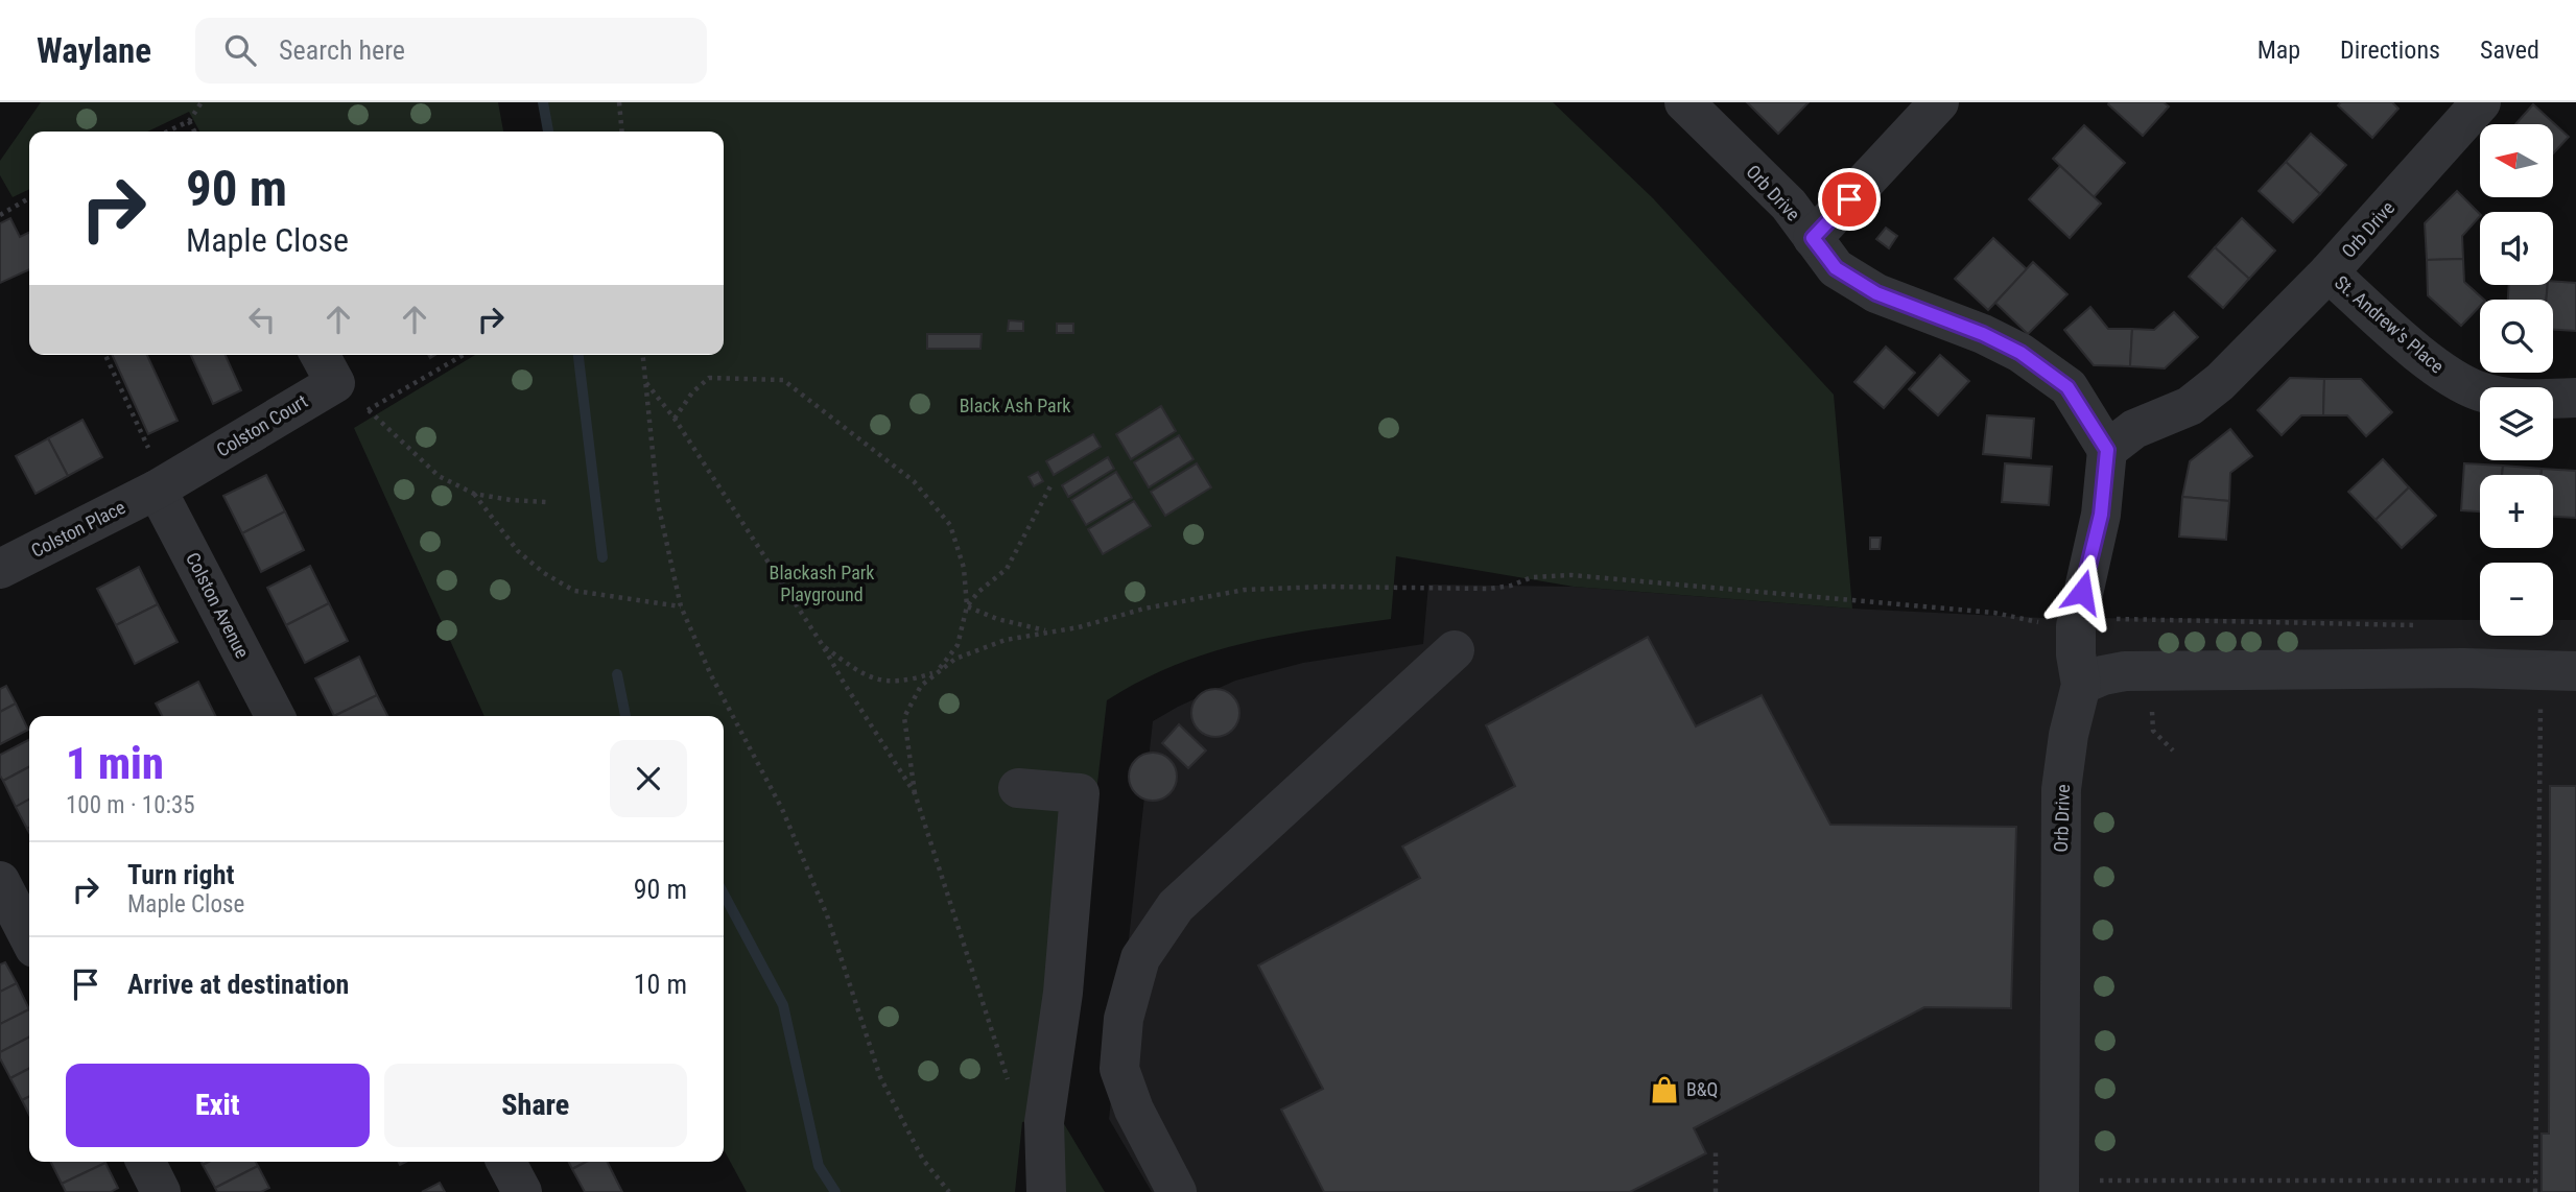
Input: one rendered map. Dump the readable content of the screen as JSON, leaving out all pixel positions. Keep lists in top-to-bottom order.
{
  "streets": {
    "street": [
      "Orb Drive",
      "St. Andrew's Place",
      "Colston Court",
      "Colston Place",
      "Colston Avenue"
    ]
  },
  "crossings": [
    ["Orb Drive", "St. Andrew's Place"],
    ["Colston Court", "Colston Place"],
    ["Colston Court", "Colston Avenue"],
    ["Colston Place", "Colston Avenue"]
  ],
  "parks": ["Black Ash Park", "Blackash Park Playground"],
  "places": {
    "shop": ["B&Q"]
  },
  "north": "left",
  "page": {
    "header": "Waylane",
    "search": "Search here",
    "nav": ["Map", "Directions", "Saved"],
    "map_buttons": ["+", "−"],
    "turn": ["90 m", "Maple Close"],
    "heading": ["1 min", "100 m · 10:35"],
    "list": [
      {
        "name": "Turn right",
        "note": "Maple Close",
        "value": "90 m"
      },
      {
        "name": "Arrive at destination",
        "value": "10 m"
      }
    ],
    "buttons": ["Exit", "Share"]
  }
}
